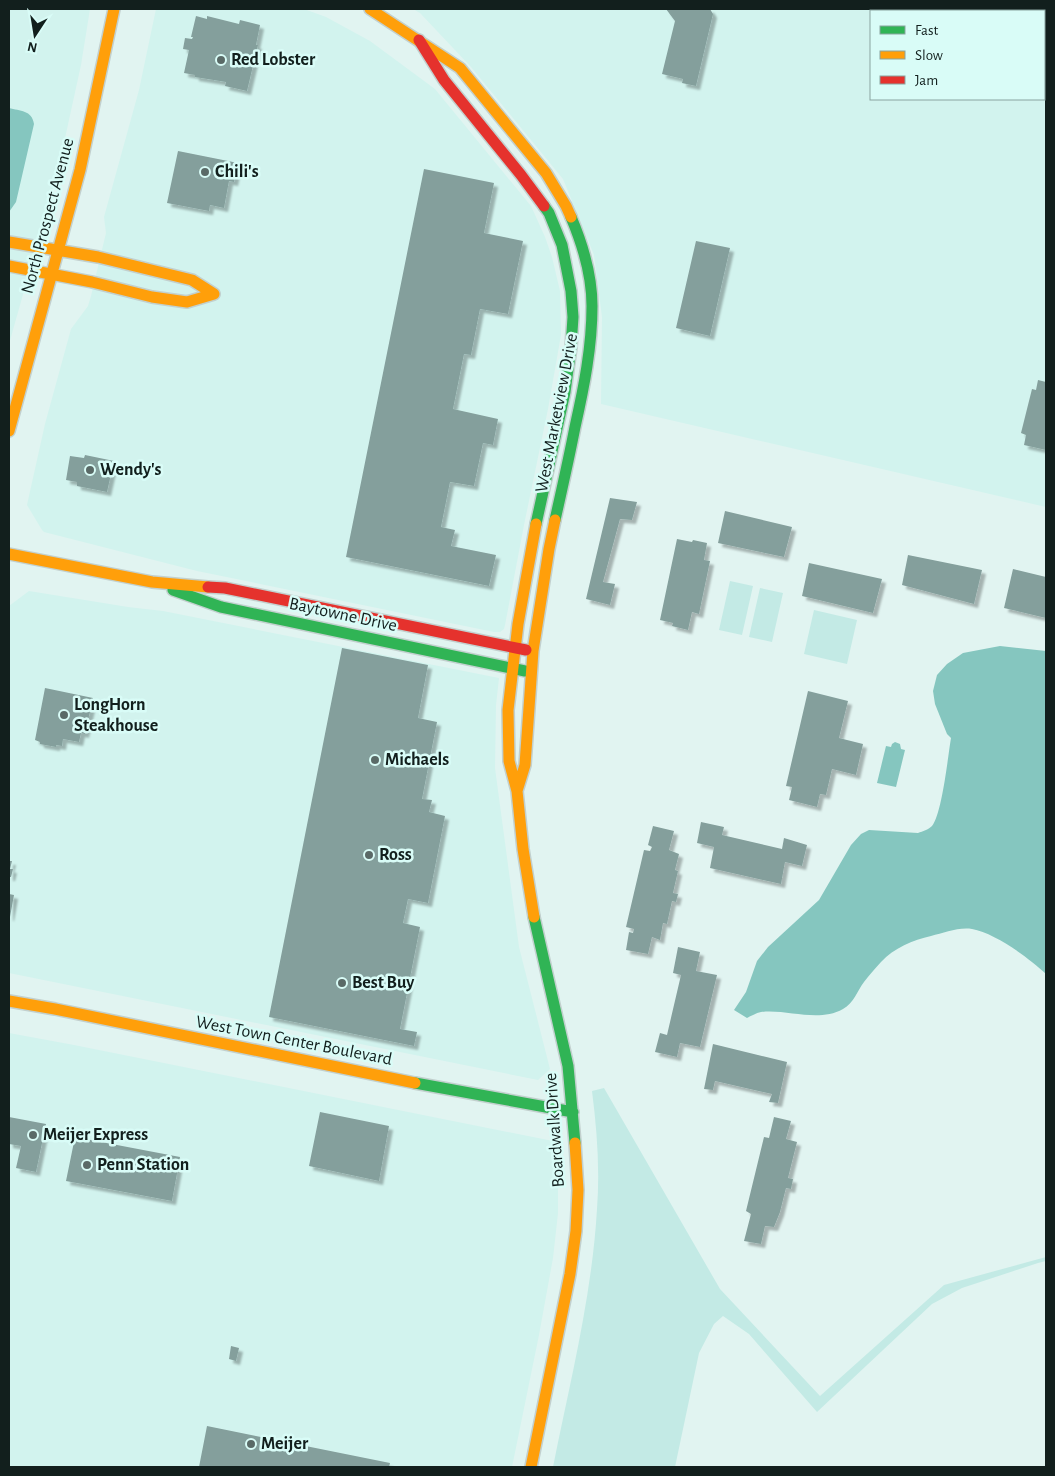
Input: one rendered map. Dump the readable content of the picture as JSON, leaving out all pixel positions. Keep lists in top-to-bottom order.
{
  "streets": {
    "main road": [
      "North Prospect Avenue",
      "West Marketview Drive",
      "Baytowne Drive",
      "West Town Center Boulevard",
      "Boardwalk Drive"
    ]
  },
  "crossings": [
    ["West Marketview Drive", "Baytowne Drive"],
    ["West Marketview Drive", "Boardwalk Drive"],
    ["Baytowne Drive", "Boardwalk Drive"],
    ["West Town Center Boulevard", "Boardwalk Drive"]
  ],
  "places": [
    "Red Lobster",
    "Chili's",
    "Wendy's",
    "LongHorn Steakhouse",
    "Michaels",
    "Ross",
    "Best Buy",
    "Meijer Express",
    "Penn Station",
    "Meijer"
  ],
  "legend": ["Fast", "Slow", "Jam"],
  "north": "bottom"
}
